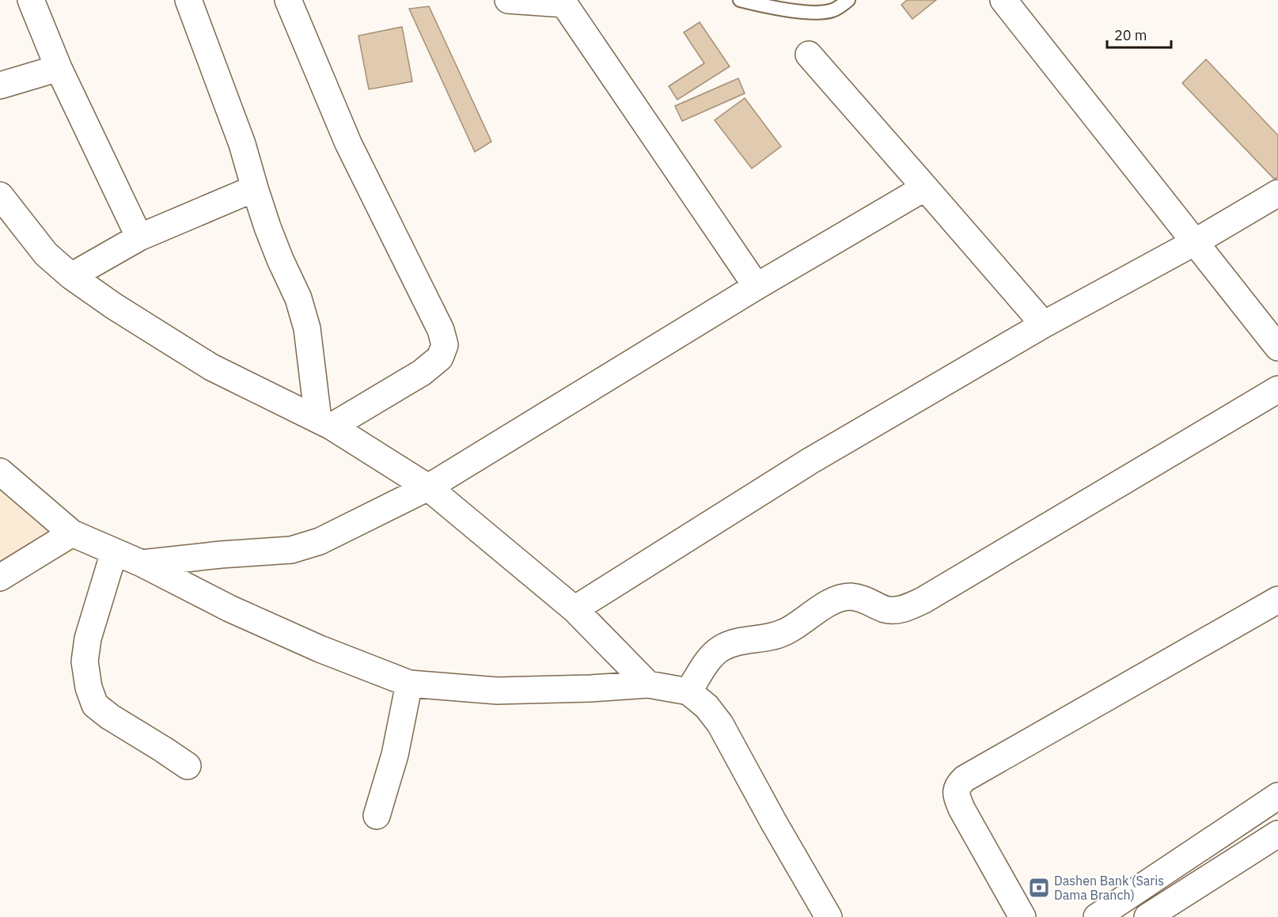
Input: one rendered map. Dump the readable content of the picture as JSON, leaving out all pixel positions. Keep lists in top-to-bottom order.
{
  "places": {
    "bank": ["Dashen Bank (Saris Dama Branch)"]
  },
  "scale_bar": "20 m"
}
